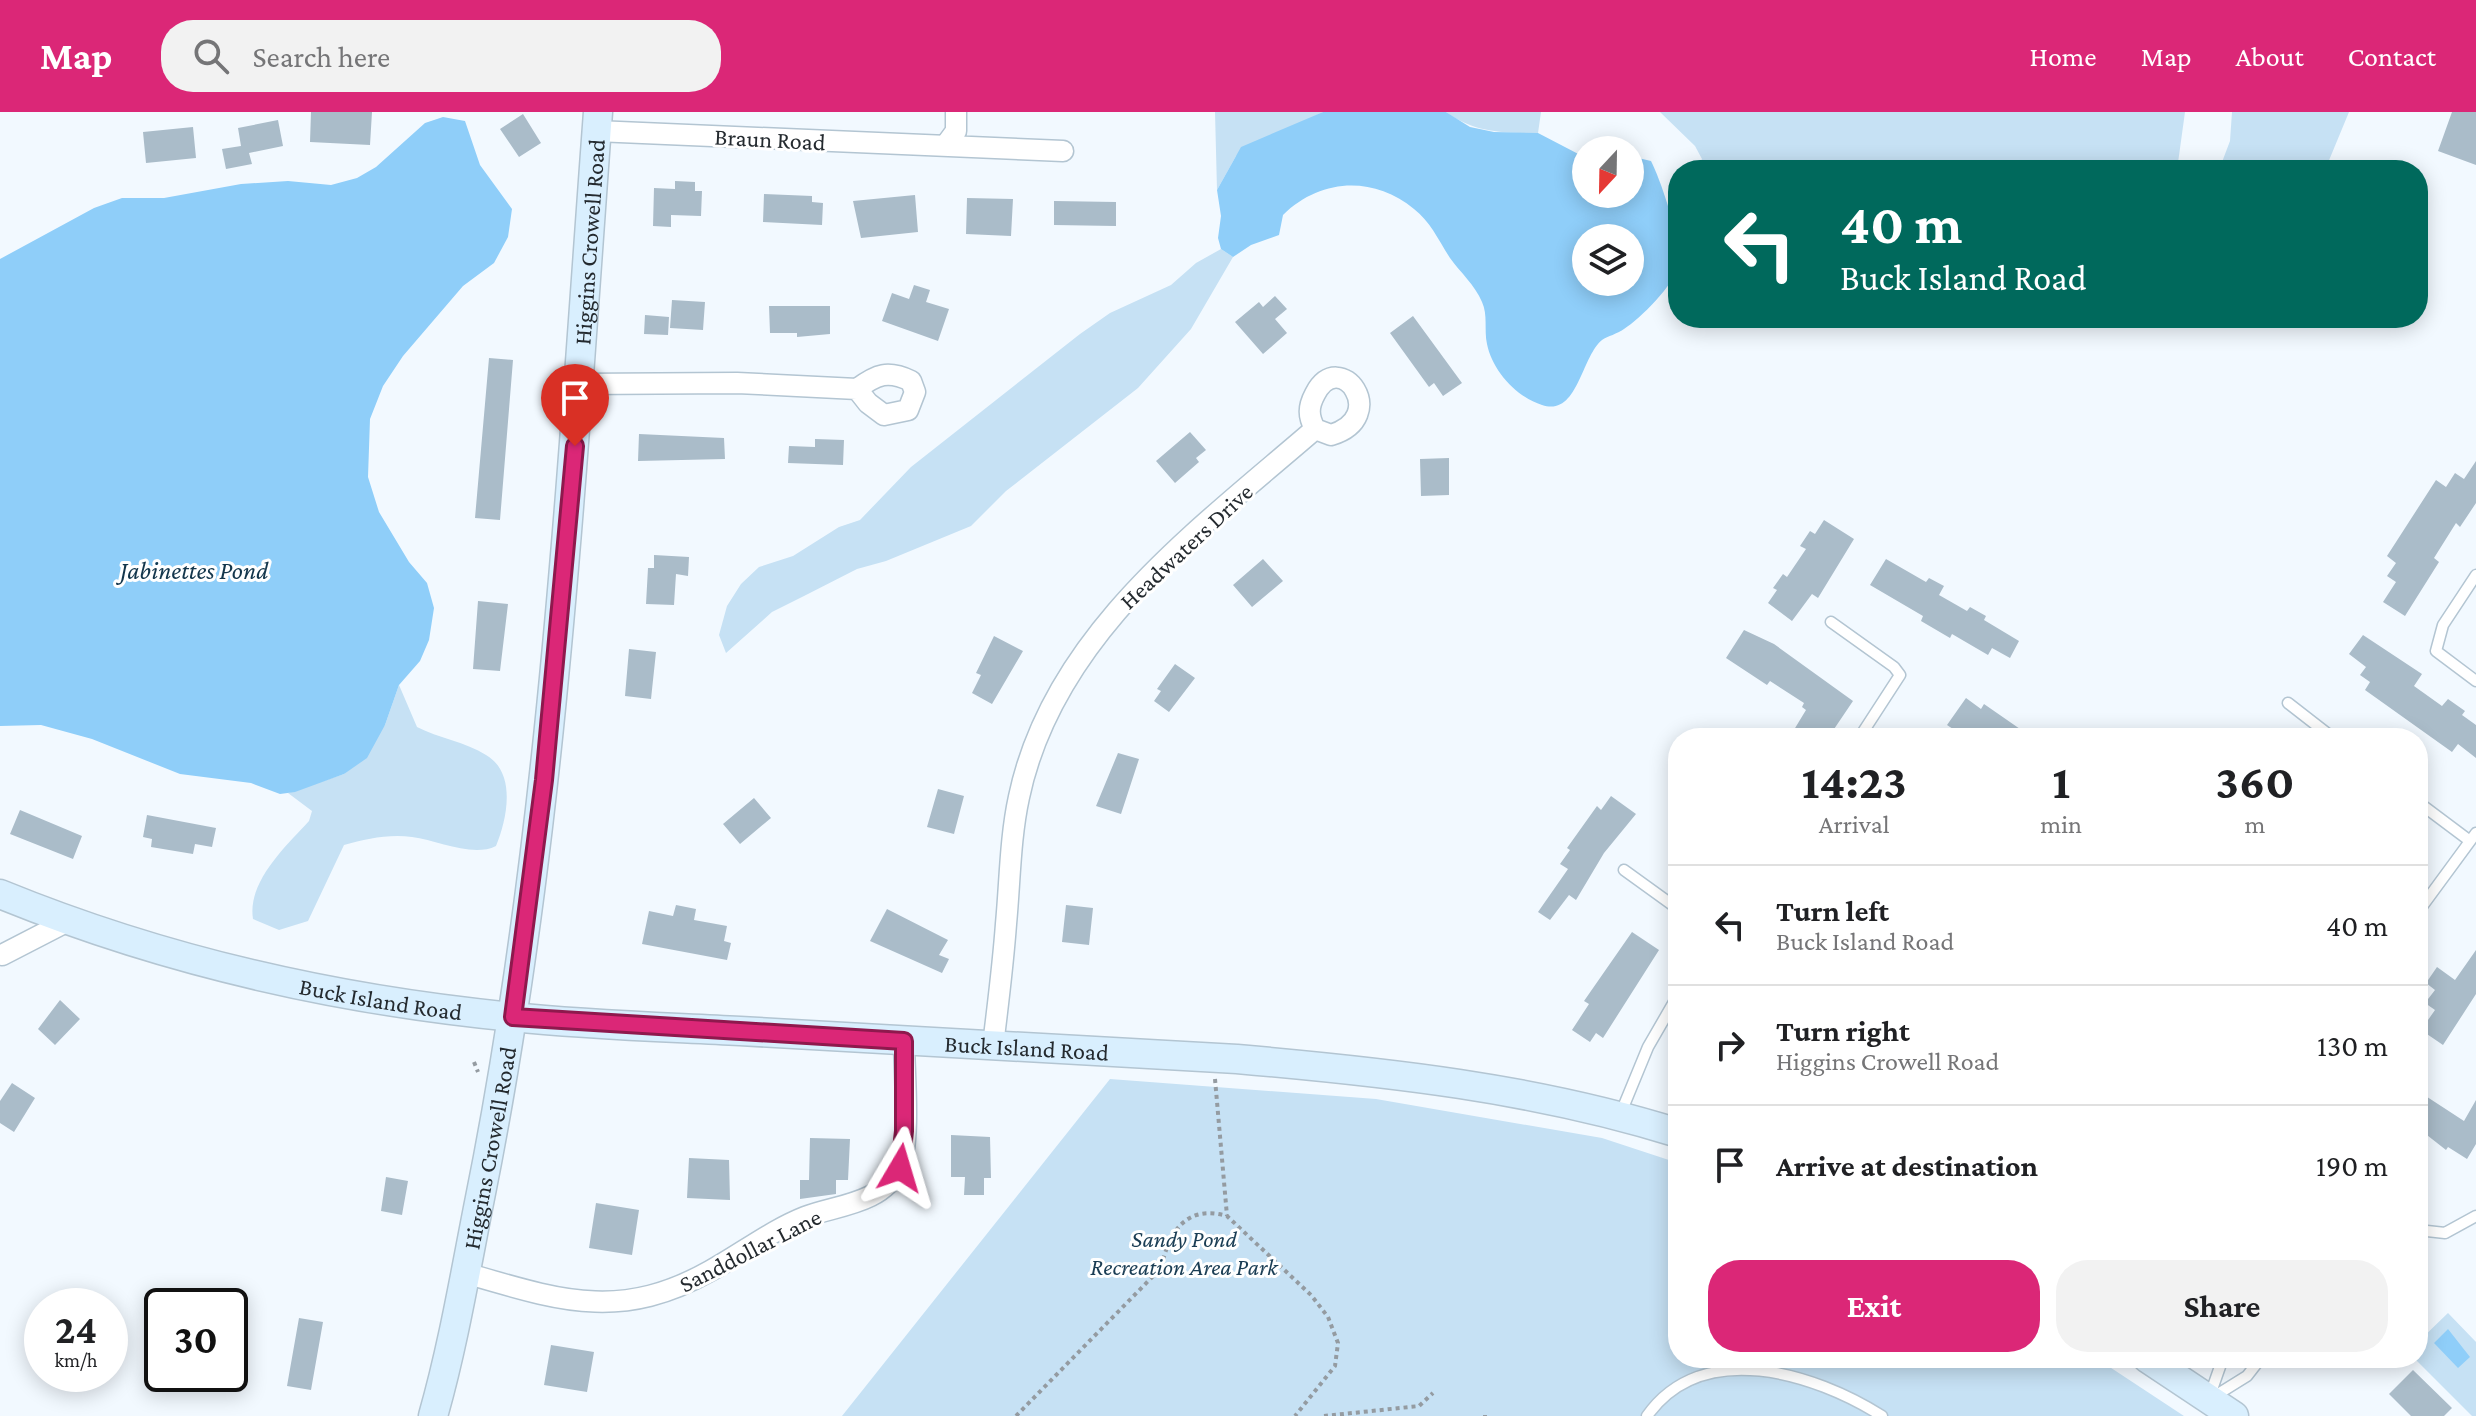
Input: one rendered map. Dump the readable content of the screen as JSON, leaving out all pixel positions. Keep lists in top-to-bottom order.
{
  "streets": {
    "main road": ["Higgins Crowell Road", "Buck Island Road"],
    "street": ["Braun Road", "Headwaters Drive", "Sanddollar Lane"]
  },
  "crossings": [
    ["Braun Road", "Higgins Crowell Road"],
    ["Higgins Crowell Road", "Buck Island Road"],
    ["Higgins Crowell Road", "Sanddollar Lane"],
    ["Headwaters Drive", "Buck Island Road"],
    ["Buck Island Road", "Sanddollar Lane"]
  ],
  "water": ["Jabinettes Pond"],
  "parks": ["Sandy Pond Recreation Area Park"],
  "north": "bottom",
  "page": {
    "header": "Map",
    "search": "Search here",
    "nav": [
      "Home",
      "Map",
      "About",
      "Contact"
    ],
    "turn": ["40 m", "Buck Island Road"],
    "eta": [
      "14:23",
      "Arrival",
      "1",
      "min",
      "360",
      "m"
    ],
    "list": [
      {
        "name": "Turn left",
        "note": "Buck Island Road",
        "value": "40 m"
      },
      {
        "name": "Turn right",
        "note": "Higgins Crowell Road",
        "value": "130 m"
      },
      {
        "name": "Arrive at destination",
        "value": "190 m"
      }
    ],
    "buttons": ["Exit", "Share"],
    "speed": "24 km/h",
    "limit": "30"
  }
}
